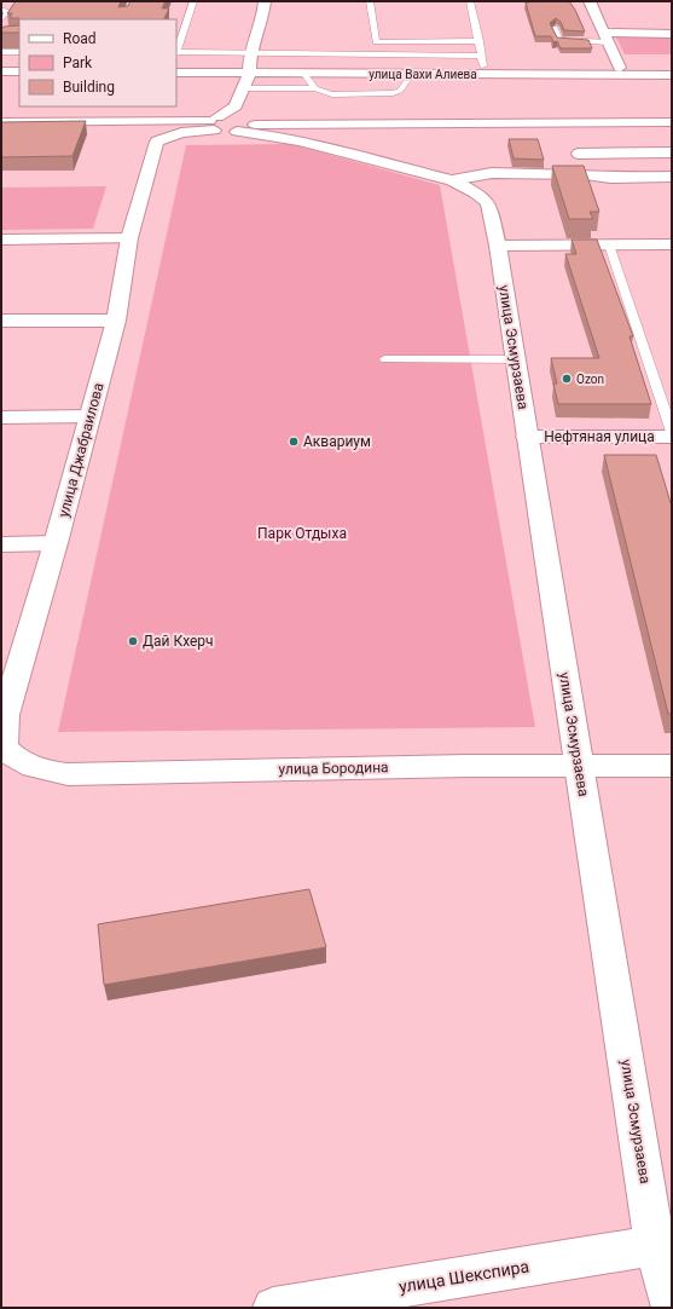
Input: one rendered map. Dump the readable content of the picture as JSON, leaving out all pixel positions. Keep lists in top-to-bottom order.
{
  "streets": {
    "street": [
      "улица Вахи Алиева",
      "улица Эсмурзаева",
      "Нефтяная улица",
      "улица Джабраилова",
      "улица Бородина",
      "улица Шекспира"
    ]
  },
  "crossings": [
    ["улица Эсмурзаева", "Нефтяная улица"],
    ["улица Эсмурзаева", "улица Бородина"],
    ["улица Эсмурзаева", "улица Шекспира"],
    ["улица Джабраилова", "улица Бородина"]
  ],
  "parks": ["Парк Отдыха"],
  "places": ["Ozon", "Аквариум", "Дай Кхерч"],
  "legend": ["Road", "Park", "Building"]
}
